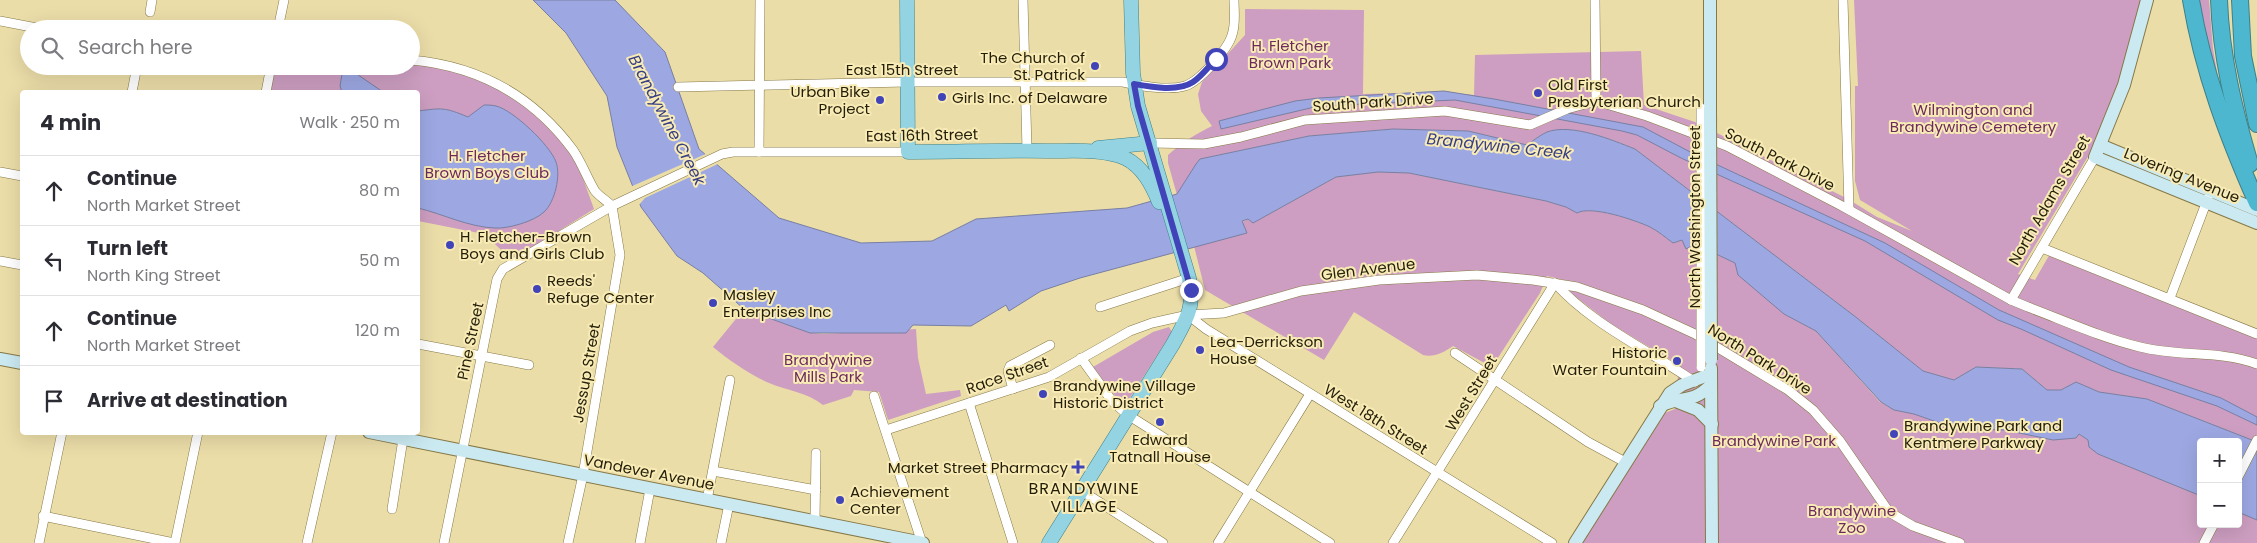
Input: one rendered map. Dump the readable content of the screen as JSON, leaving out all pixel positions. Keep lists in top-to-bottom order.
{
  "streets": {
    "main road": ["East 16th Street"],
    "street": [
      "East 15th Street",
      "South Park Drive",
      "Lovering Avenue",
      "North Adams Street",
      "North Washington Street",
      "Glen Avenue",
      "Pine Street",
      "North Park Drive",
      "Jessup Street",
      "Race Street",
      "West Street",
      "West 18th Street",
      "Vandever Avenue"
    ]
  },
  "crossings": [
    ["South Park Drive", "North Adams Street"],
    ["East 16th Street", "Pine Street"],
    ["East 16th Street", "Jessup Street"],
    ["Lovering Avenue", "North Adams Street"],
    ["Glen Avenue", "North Park Drive"],
    ["Glen Avenue", "Race Street"],
    ["Glen Avenue", "West Street"],
    ["Glen Avenue", "West 18th Street"],
    ["Pine Street", "Jessup Street"],
    ["Pine Street", "Vandever Avenue"],
    ["North Park Drive", "West Street"],
    ["Jessup Street", "Vandever Avenue"],
    ["Race Street", "West 18th Street"],
    ["West Street", "West 18th Street"]
  ],
  "districts": ["BRANDYWINE VILLAGE"],
  "water": ["Brandywine Creek"],
  "parks": [
    "H. Fletcher Brown Park",
    "Wilmington and Brandywine Cemetery",
    "H. Fletcher Brown Boys Club",
    "Brandywine Mills Park",
    "Brandywine Park",
    "Brandywine Zoo"
  ],
  "places": {
    "other": [
      "The Church of St. Patrick",
      "Old First Presbyterian Church",
      "Girls Inc. of Delaware",
      "Urban Bike Project",
      "H. Fletcher-Brown Boys and Girls Club",
      "Reeds' Refuge Center",
      "Masley Enterprises Inc",
      "Lea-Derrickson House",
      "Historic Water Fountain",
      "Brandywine Village Historic District",
      "Edward Tatnall House",
      "Brandywine Park and Kentmere Parkway",
      "Achievement Center"
    ],
    "health": ["Market Street Pharmacy"]
  },
  "page": {
    "search": "Search here",
    "heading": ["4 min", "Walk · 250 m"],
    "list": [
      ["Continue", "North Market Street", "80 m"],
      ["Turn left", "North King Street", "50 m"],
      ["Continue", "North Market Street", "120 m"],
      "Arrive at destination"
    ],
    "map_buttons": ["+", "−"]
  }
}
